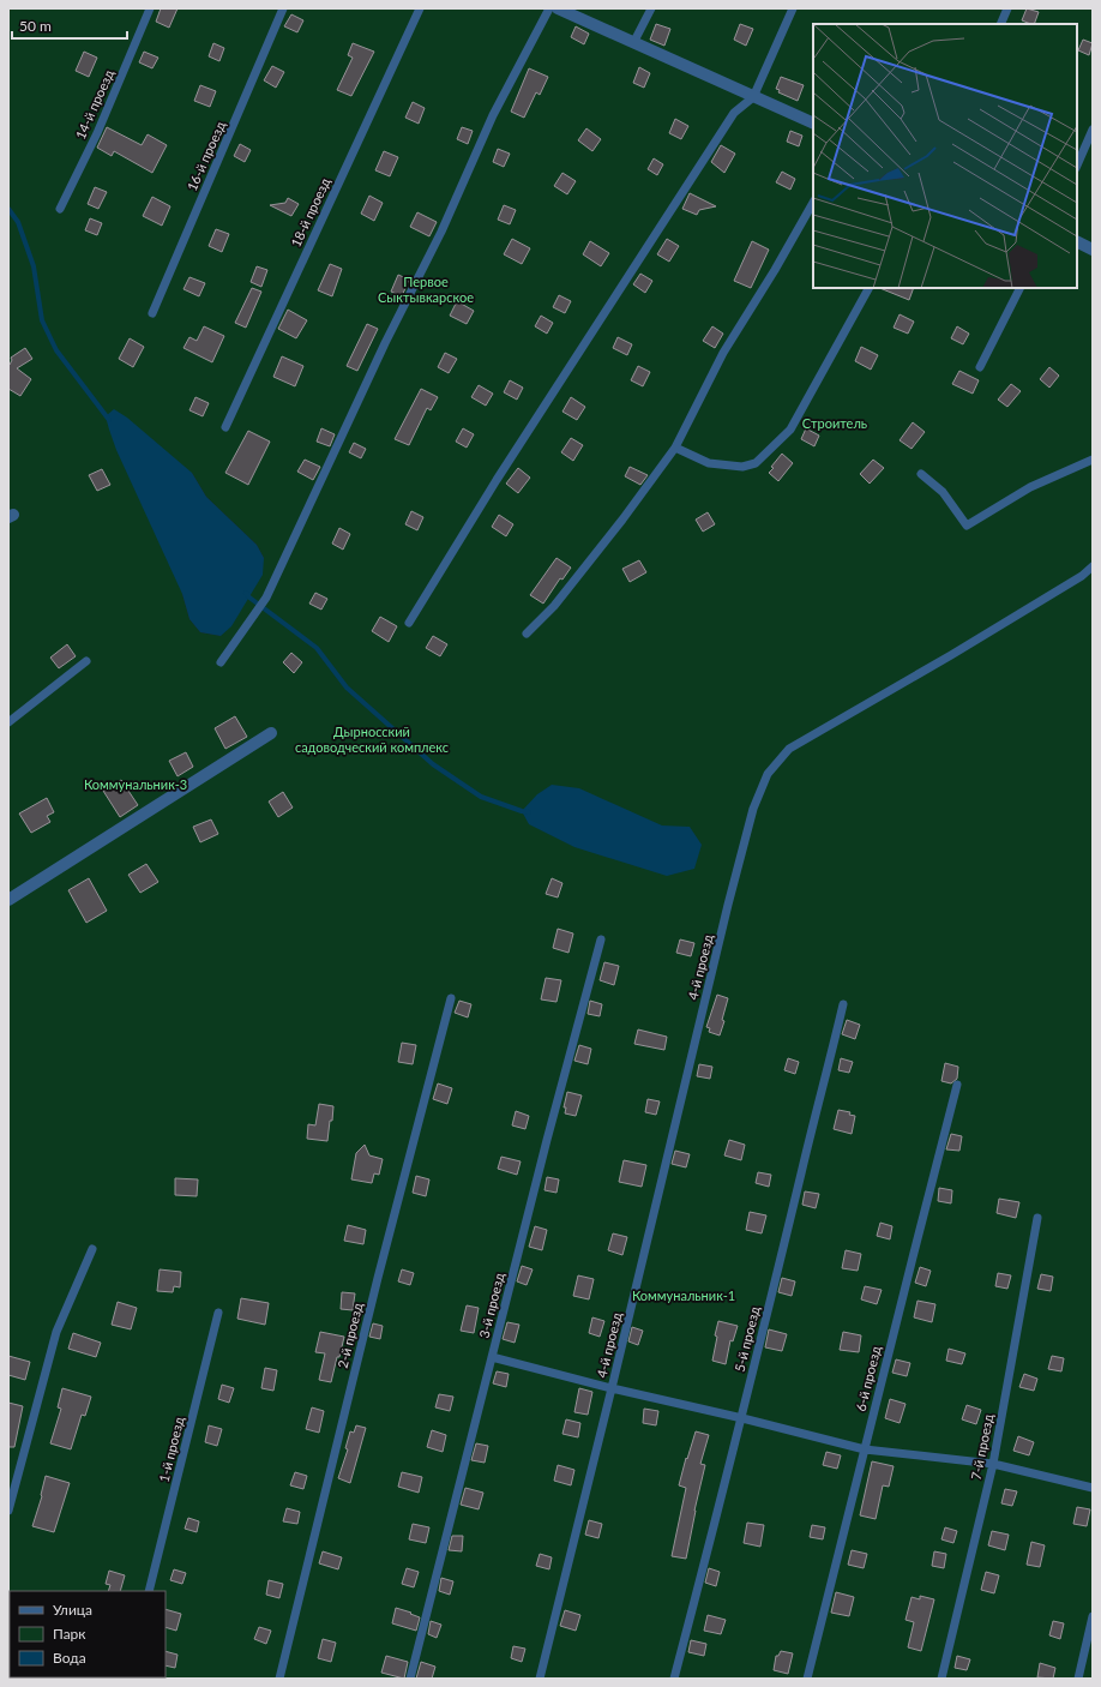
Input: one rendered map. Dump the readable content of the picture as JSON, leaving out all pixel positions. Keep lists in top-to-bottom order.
{
  "streets": {
    "lane": [
      "14-й проезд",
      "16-й проезд",
      "18-й проезд",
      "4-й проезд",
      "3-й проезд",
      "2-й проезд",
      "5-й проезд",
      "6-й проезд",
      "7-й проезд",
      "1-й проезд"
    ]
  },
  "parks": [
    "Первое Сыктывкарское",
    "Строитель",
    "Дырносский садоводческий комплекс",
    "Коммунальник-3",
    "Коммунальник-1"
  ],
  "legend": ["Улица", "Парк", "Вода"],
  "scale_bar": "50 m"
}
